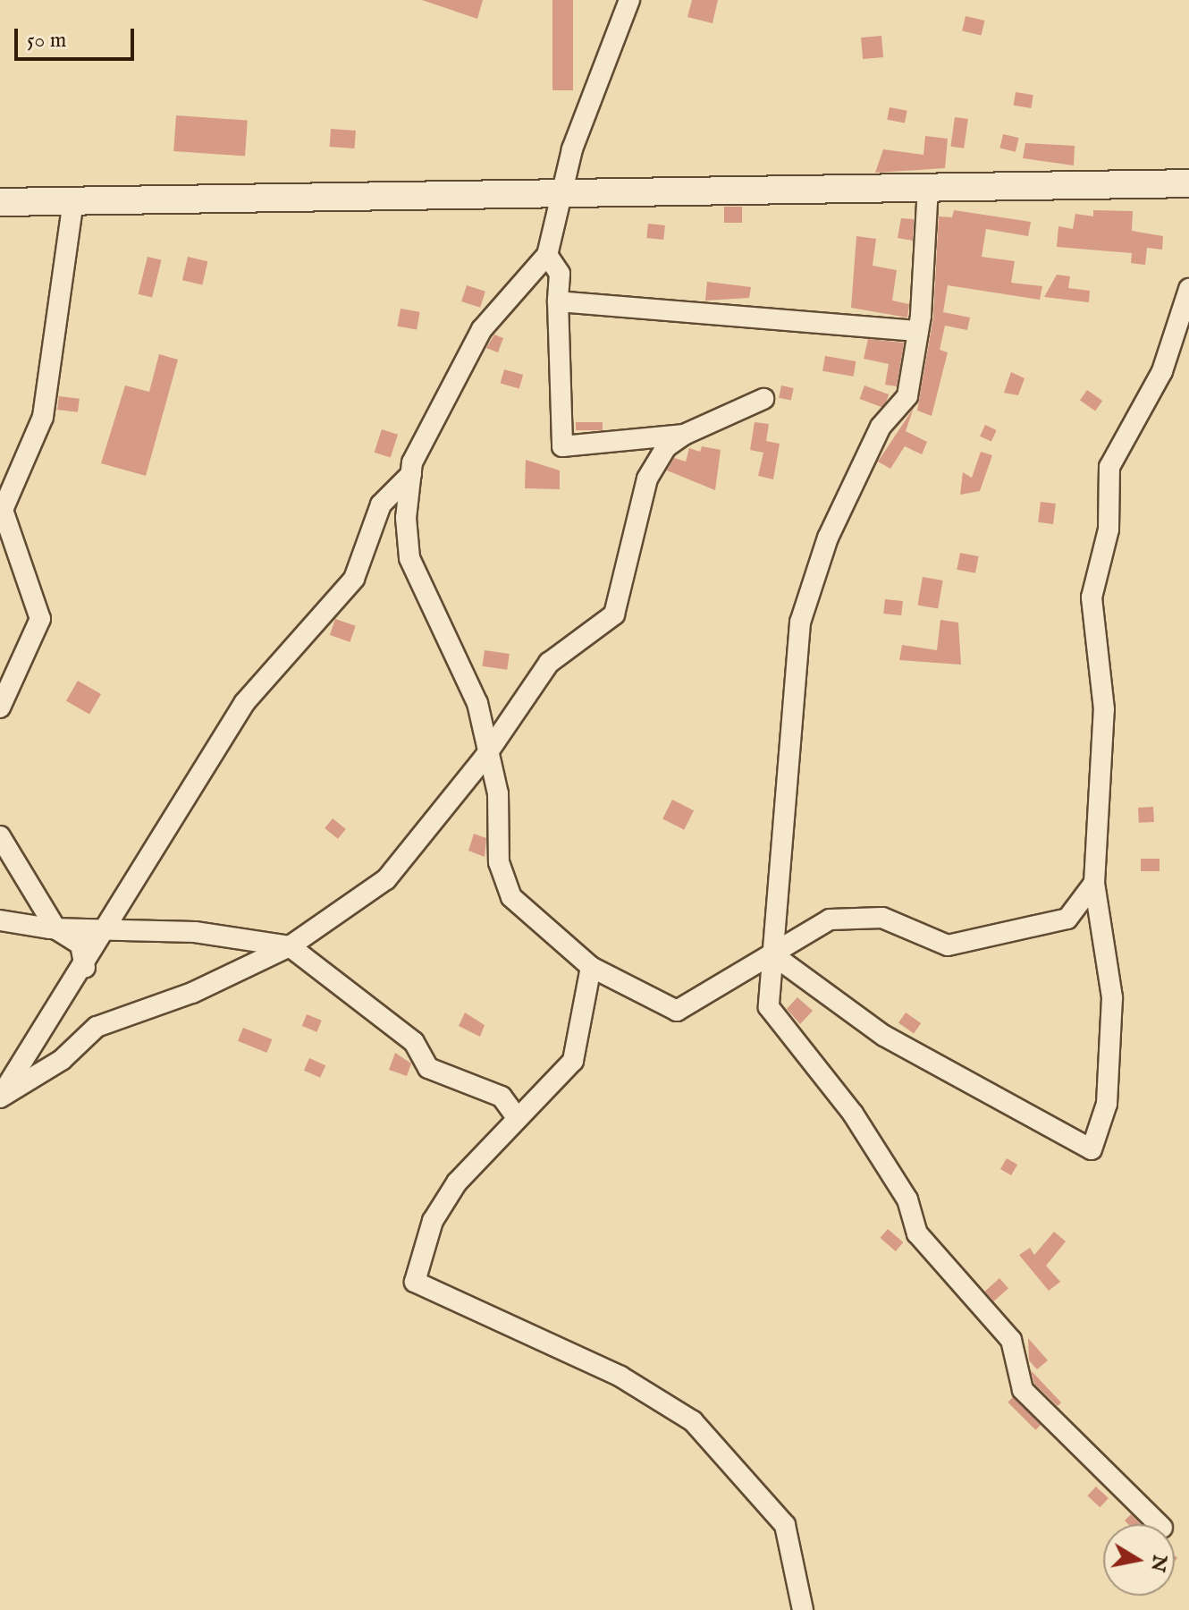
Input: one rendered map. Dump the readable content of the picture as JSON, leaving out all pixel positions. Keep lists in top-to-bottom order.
{
  "scale_bar": "50 m",
  "north": "right"
}
